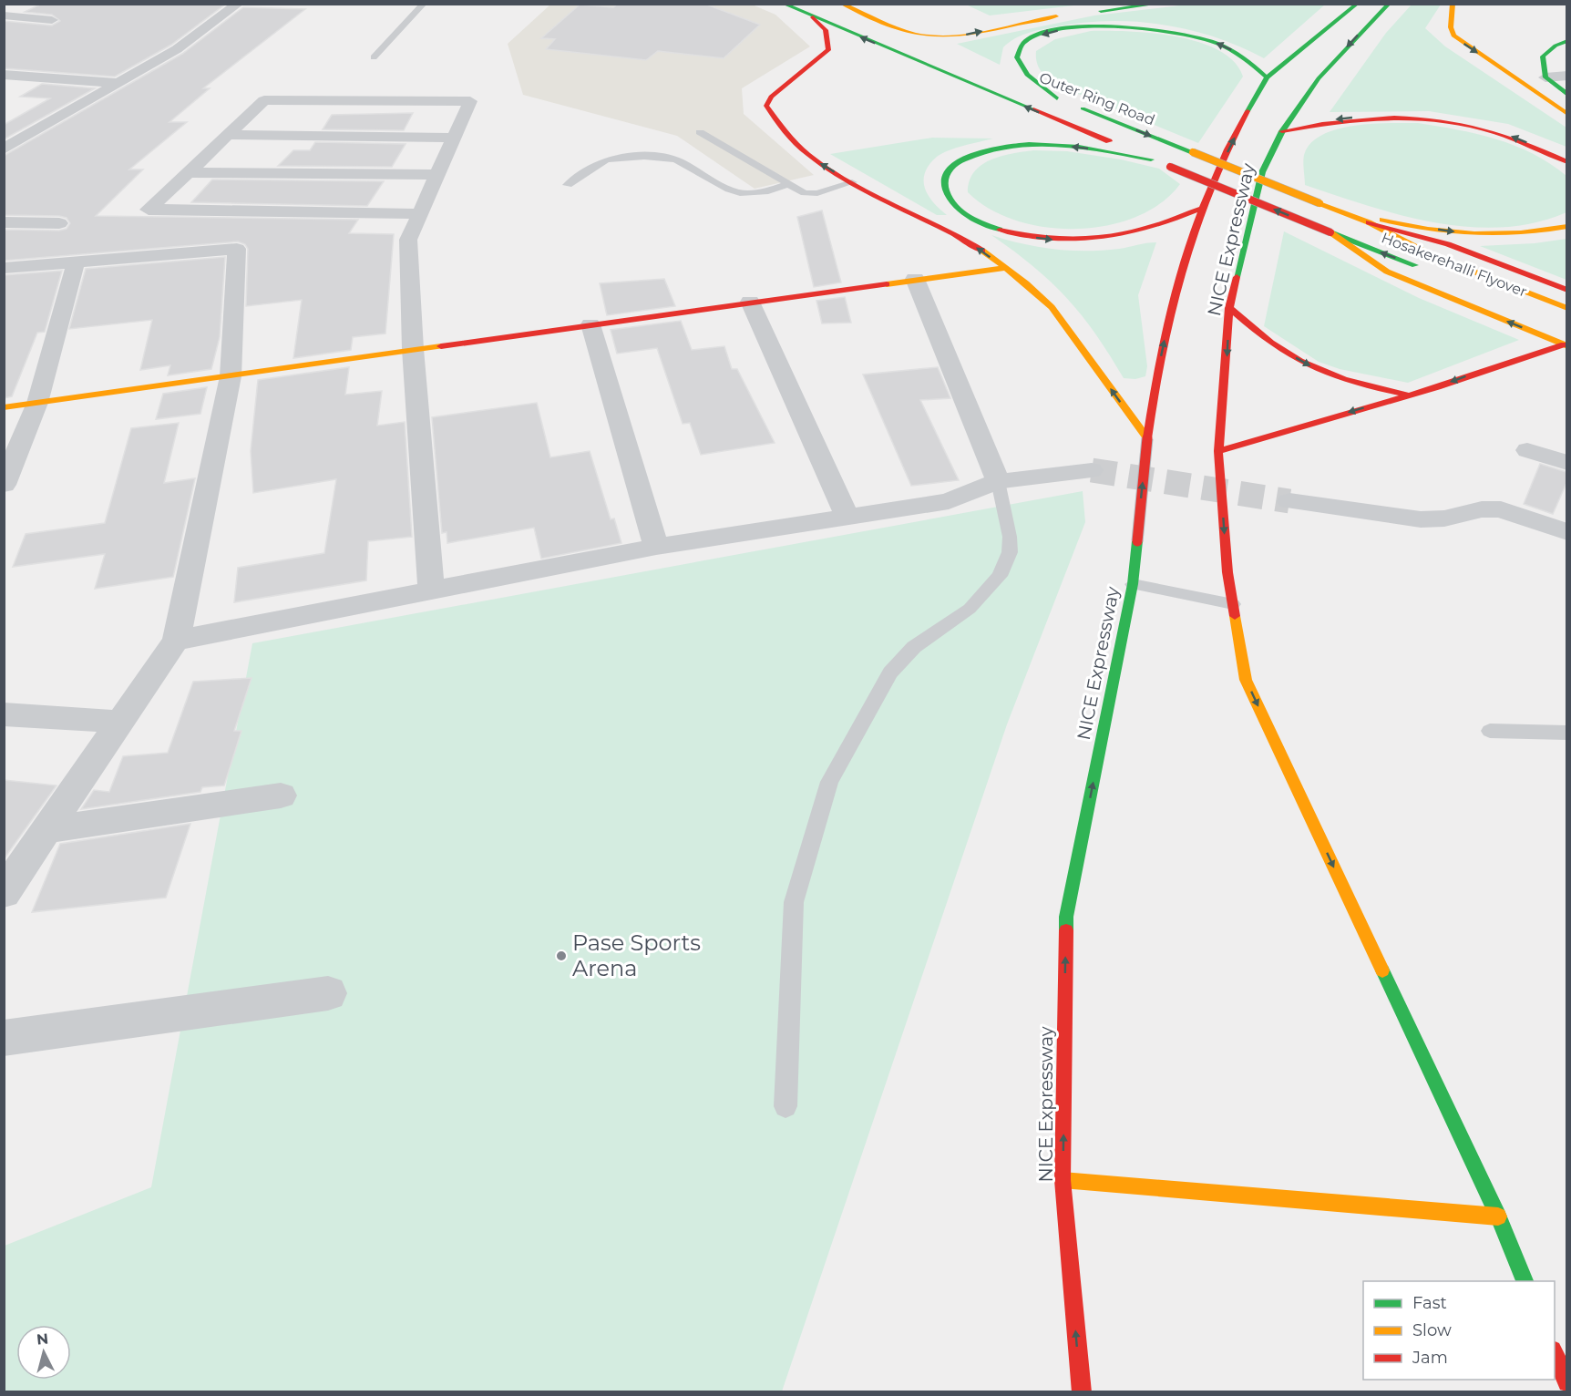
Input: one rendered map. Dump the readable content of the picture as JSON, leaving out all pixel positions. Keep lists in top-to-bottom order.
{
  "streets": {
    "main road": ["Outer Ring Road", "NICE Expressway", "Hosakerehalli Flyover"]
  },
  "crossings": [
    ["Outer Ring Road", "Hosakerehalli Flyover"]
  ],
  "places": ["Pase Sports Arena"],
  "legend": ["Fast", "Slow", "Jam"],
  "north": "top"
}
